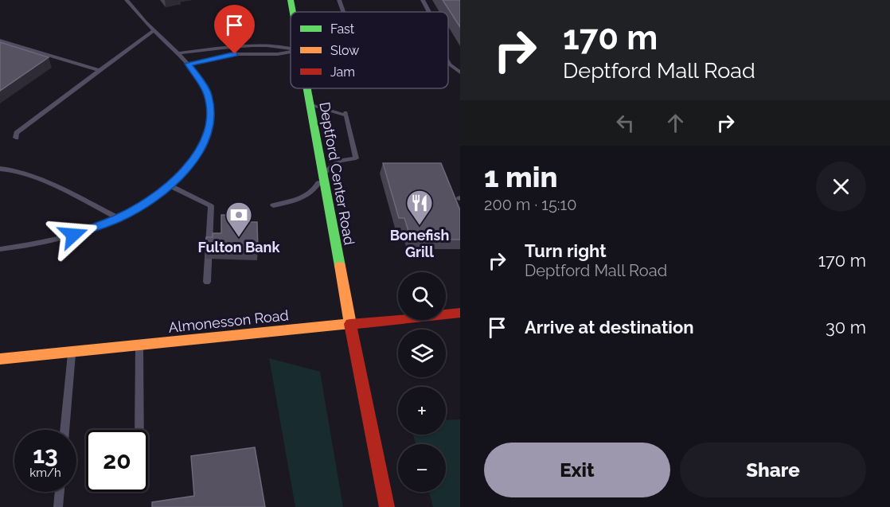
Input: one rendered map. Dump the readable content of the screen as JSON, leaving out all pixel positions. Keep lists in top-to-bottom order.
{
  "streets": {
    "main road": ["Deptford Center Road", "Almonesson Road"]
  },
  "crossings": [
    ["Deptford Center Road", "Almonesson Road"]
  ],
  "places": {
    "restaurant": ["Bonefish Grill"],
    "bank": ["Fulton Bank"]
  },
  "legend": ["Fast", "Slow", "Jam"],
  "page": {
    "turn": ["170 m", "Deptford Mall Road"],
    "heading": ["1 min", "200 m · 15:10"],
    "list": [
      {
        "name": "Turn right",
        "note": "Deptford Mall Road",
        "value": "170 m"
      },
      {
        "name": "Arrive at destination",
        "value": "30 m"
      }
    ],
    "map_buttons": ["+", "−"],
    "speed": "13 km/h",
    "limit": "20",
    "buttons": ["Exit", "Share"]
  }
}
